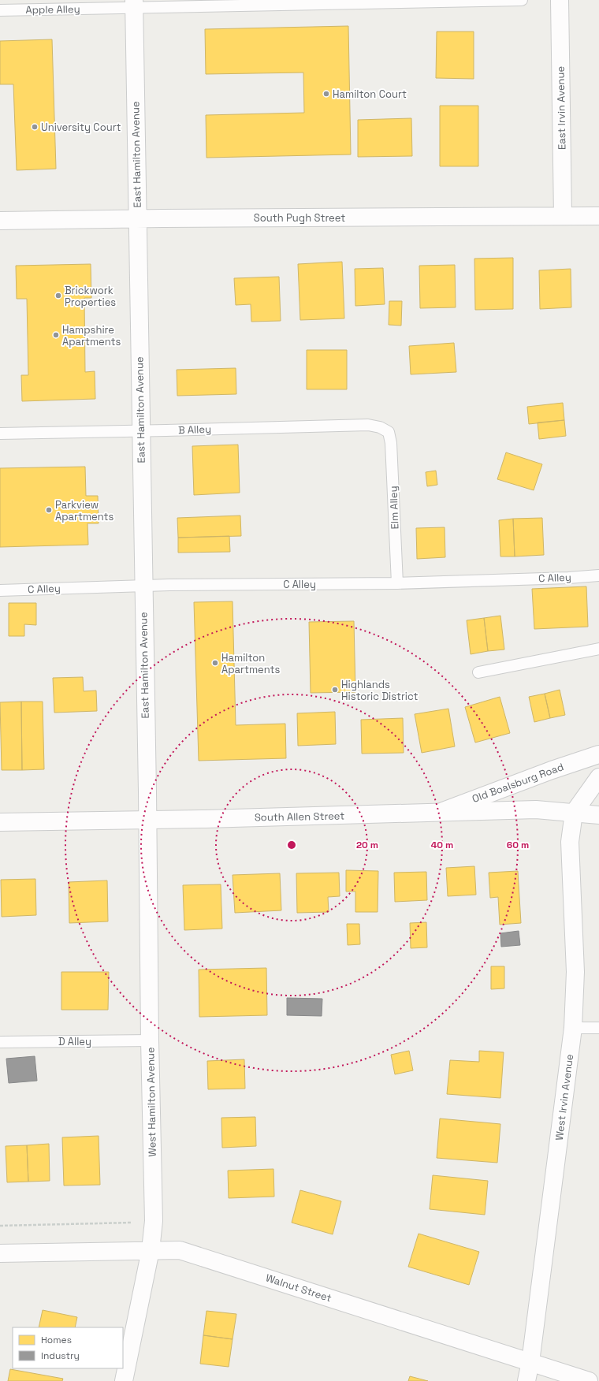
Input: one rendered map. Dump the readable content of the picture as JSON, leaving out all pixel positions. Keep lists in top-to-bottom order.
{
  "streets": {
    "street": [
      "East Irvin Avenue",
      "East Hamilton Avenue",
      "South Pugh Street",
      "Old Boalsburg Road",
      "South Allen Street",
      "West Irvin Avenue",
      "West Hamilton Avenue",
      "Walnut Street"
    ],
    "lane": [
      "Apple Alley",
      "B Alley",
      "Elm Alley",
      "C Alley",
      "D Alley"
    ]
  },
  "crossings": [
    ["Apple Alley", "East Hamilton Avenue"],
    ["East Irvin Avenue", "South Pugh Street"],
    ["East Hamilton Avenue", "South Pugh Street"],
    ["East Hamilton Avenue", "B Alley"],
    ["East Hamilton Avenue", "C Alley"],
    ["East Hamilton Avenue", "South Allen Street"],
    ["East Hamilton Avenue", "West Hamilton Avenue"],
    ["B Alley", "Elm Alley"],
    ["Elm Alley", "C Alley"],
    ["Old Boalsburg Road", "South Allen Street"],
    ["South Allen Street", "West Irvin Avenue"],
    ["South Allen Street", "West Hamilton Avenue"],
    ["D Alley", "West Hamilton Avenue"],
    ["West Irvin Avenue", "Walnut Street"],
    ["West Hamilton Avenue", "Walnut Street"]
  ],
  "places": [
    "Hamilton Court",
    "University Court",
    "Brickwork Properties",
    "Hampshire Apartments",
    "Parkview Apartments",
    "Hamilton Apartments",
    "Highlands Historic District"
  ],
  "legend": ["Homes", "Industry"],
  "rings": ["20 m", "40 m", "60 m"]
}
